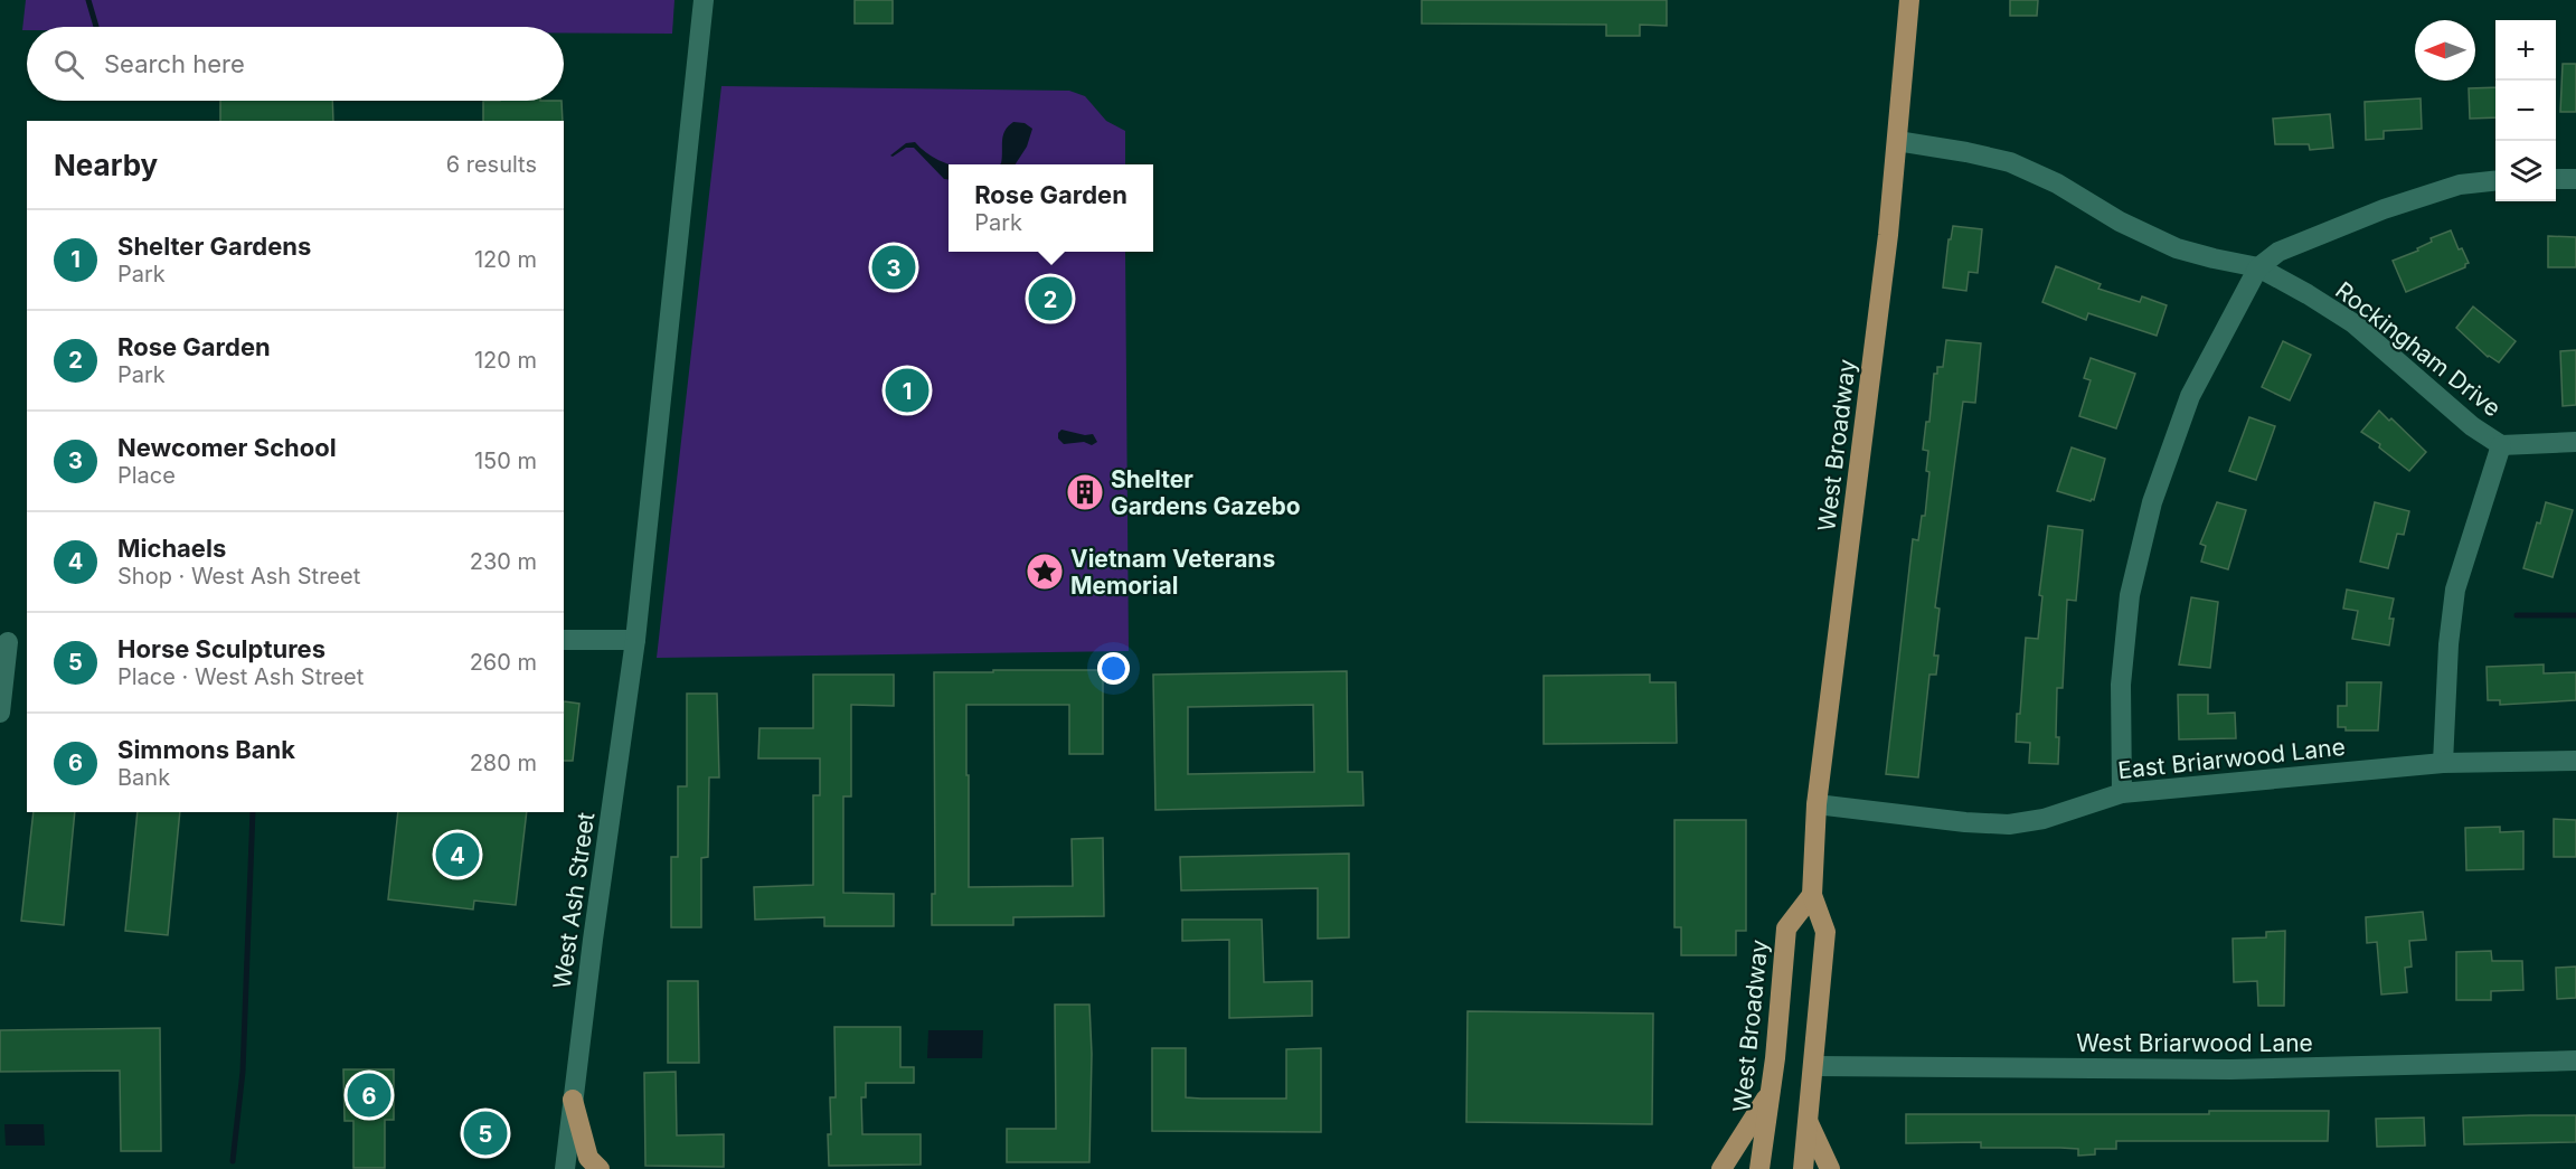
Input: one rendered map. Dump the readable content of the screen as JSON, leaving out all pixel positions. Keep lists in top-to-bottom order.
{
  "streets": {
    "main road": ["West Broadway"],
    "street": [
      "Rockingham Drive",
      "East Briarwood Lane",
      "West Ash Street",
      "West Briarwood Lane"
    ]
  },
  "crossings": [
    ["Rockingham Drive", "West Broadway"],
    ["West Broadway", "East Briarwood Lane"],
    ["West Broadway", "West Briarwood Lane"]
  ],
  "places": {
    "building": ["Shelter Gardens Gazebo"],
    "place": ["Vietnam Veterans Memorial"]
  },
  "north": "left",
  "page": {
    "map_buttons": ["+", "−"],
    "search": "Search here",
    "heading": ["Nearby", "6 results"],
    "popup": ["Rose Garden", "Park"],
    "list": [
      {
        "mark": "1",
        "name": "Shelter Gardens",
        "note": "Park",
        "value": "120 m"
      },
      {
        "mark": "2",
        "name": "Rose Garden",
        "note": "Park",
        "value": "120 m"
      },
      {
        "mark": "3",
        "name": "Newcomer School",
        "note": "Place",
        "value": "150 m"
      },
      {
        "mark": "4",
        "name": "Michaels",
        "note": "Shop · West Ash Street",
        "value": "230 m"
      },
      {
        "mark": "5",
        "name": "Horse Sculptures",
        "note": "Place · West Ash Street",
        "value": "260 m"
      },
      {
        "mark": "6",
        "name": "Simmons Bank",
        "note": "Bank",
        "value": "280 m"
      }
    ],
    "pins": [
      "3",
      "2",
      "1",
      "4",
      "6",
      "5"
    ]
  }
}
